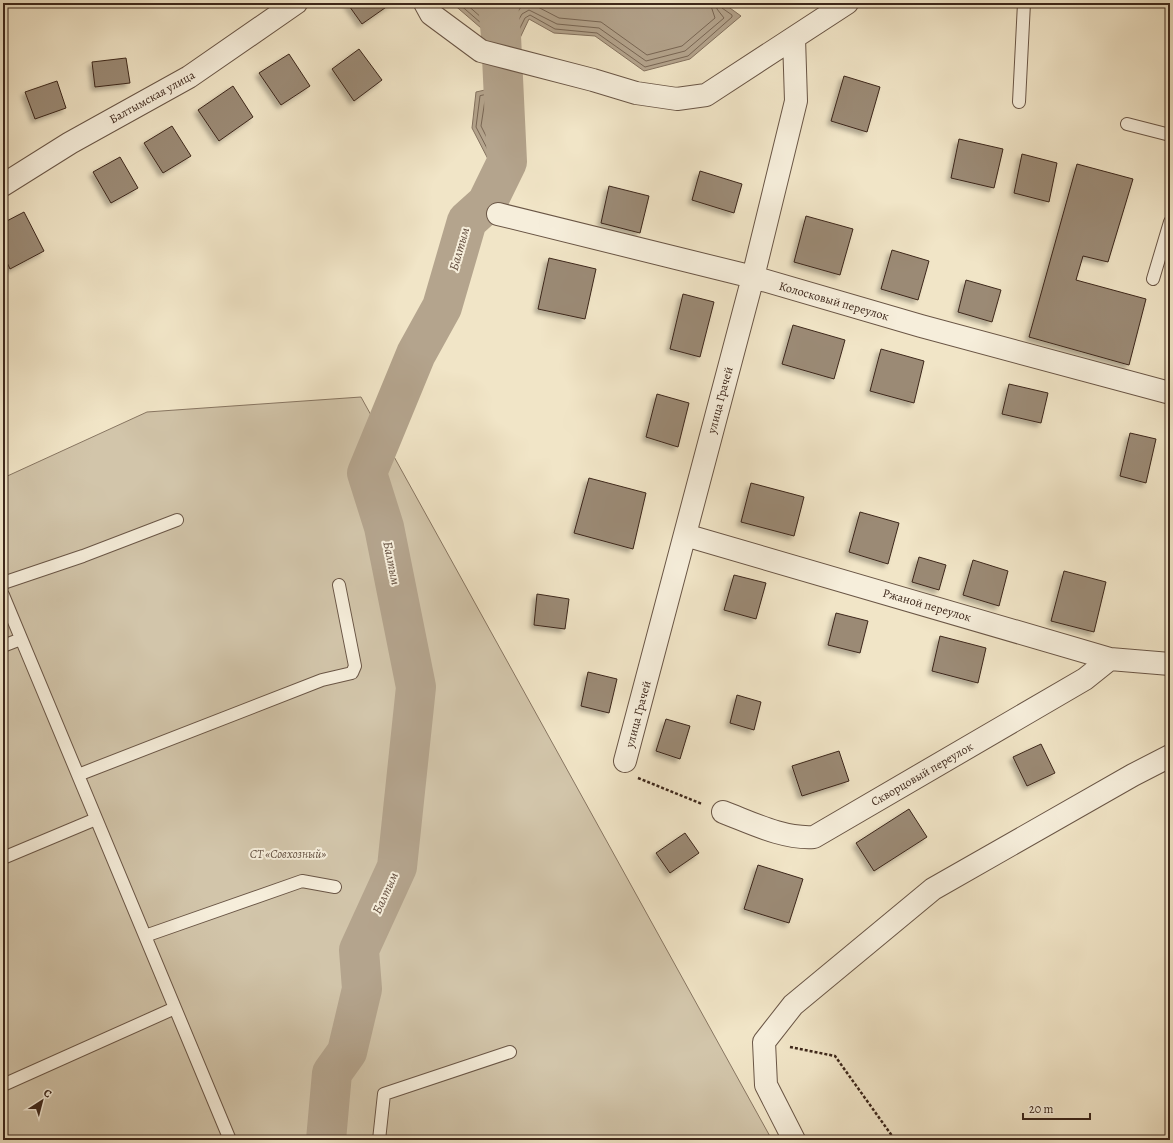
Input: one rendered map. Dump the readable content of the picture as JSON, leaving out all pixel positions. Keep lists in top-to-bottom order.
{
  "streets": {
    "street": [
      "Балтымская улица",
      "Колосковый переулок",
      "улица Грачей",
      "Ржаной переулок",
      "Скворцовый переулок"
    ]
  },
  "crossings": [
    ["Колосковый переулок", "улица Грачей"],
    ["улица Грачей", "Ржаной переулок"],
    ["Ржаной переулок", "Скворцовый переулок"]
  ],
  "water": ["Балтым"],
  "parks": ["СТ «Совхозный»"],
  "scale_bar": "20 m",
  "north": "top right"
}
